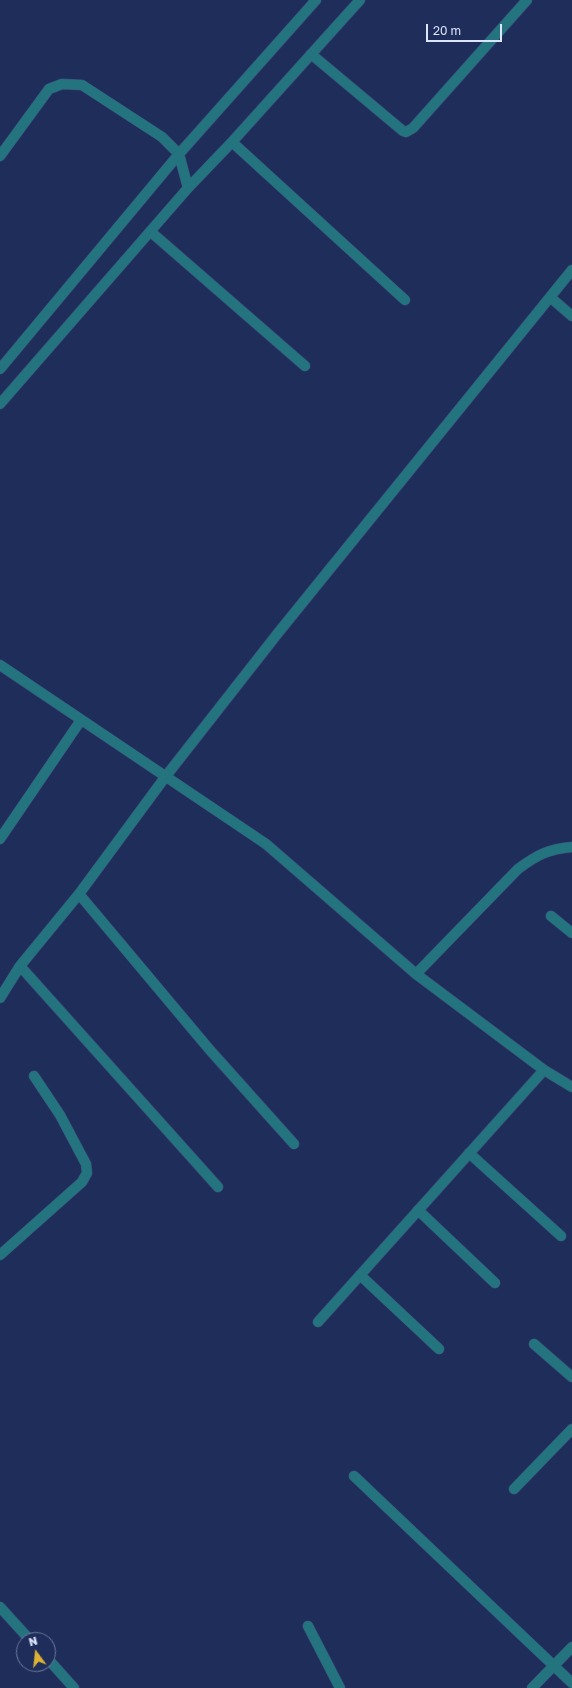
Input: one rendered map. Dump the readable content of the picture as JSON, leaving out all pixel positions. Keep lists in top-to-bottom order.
{
  "scale_bar": "20 m",
  "north": "top"
}
